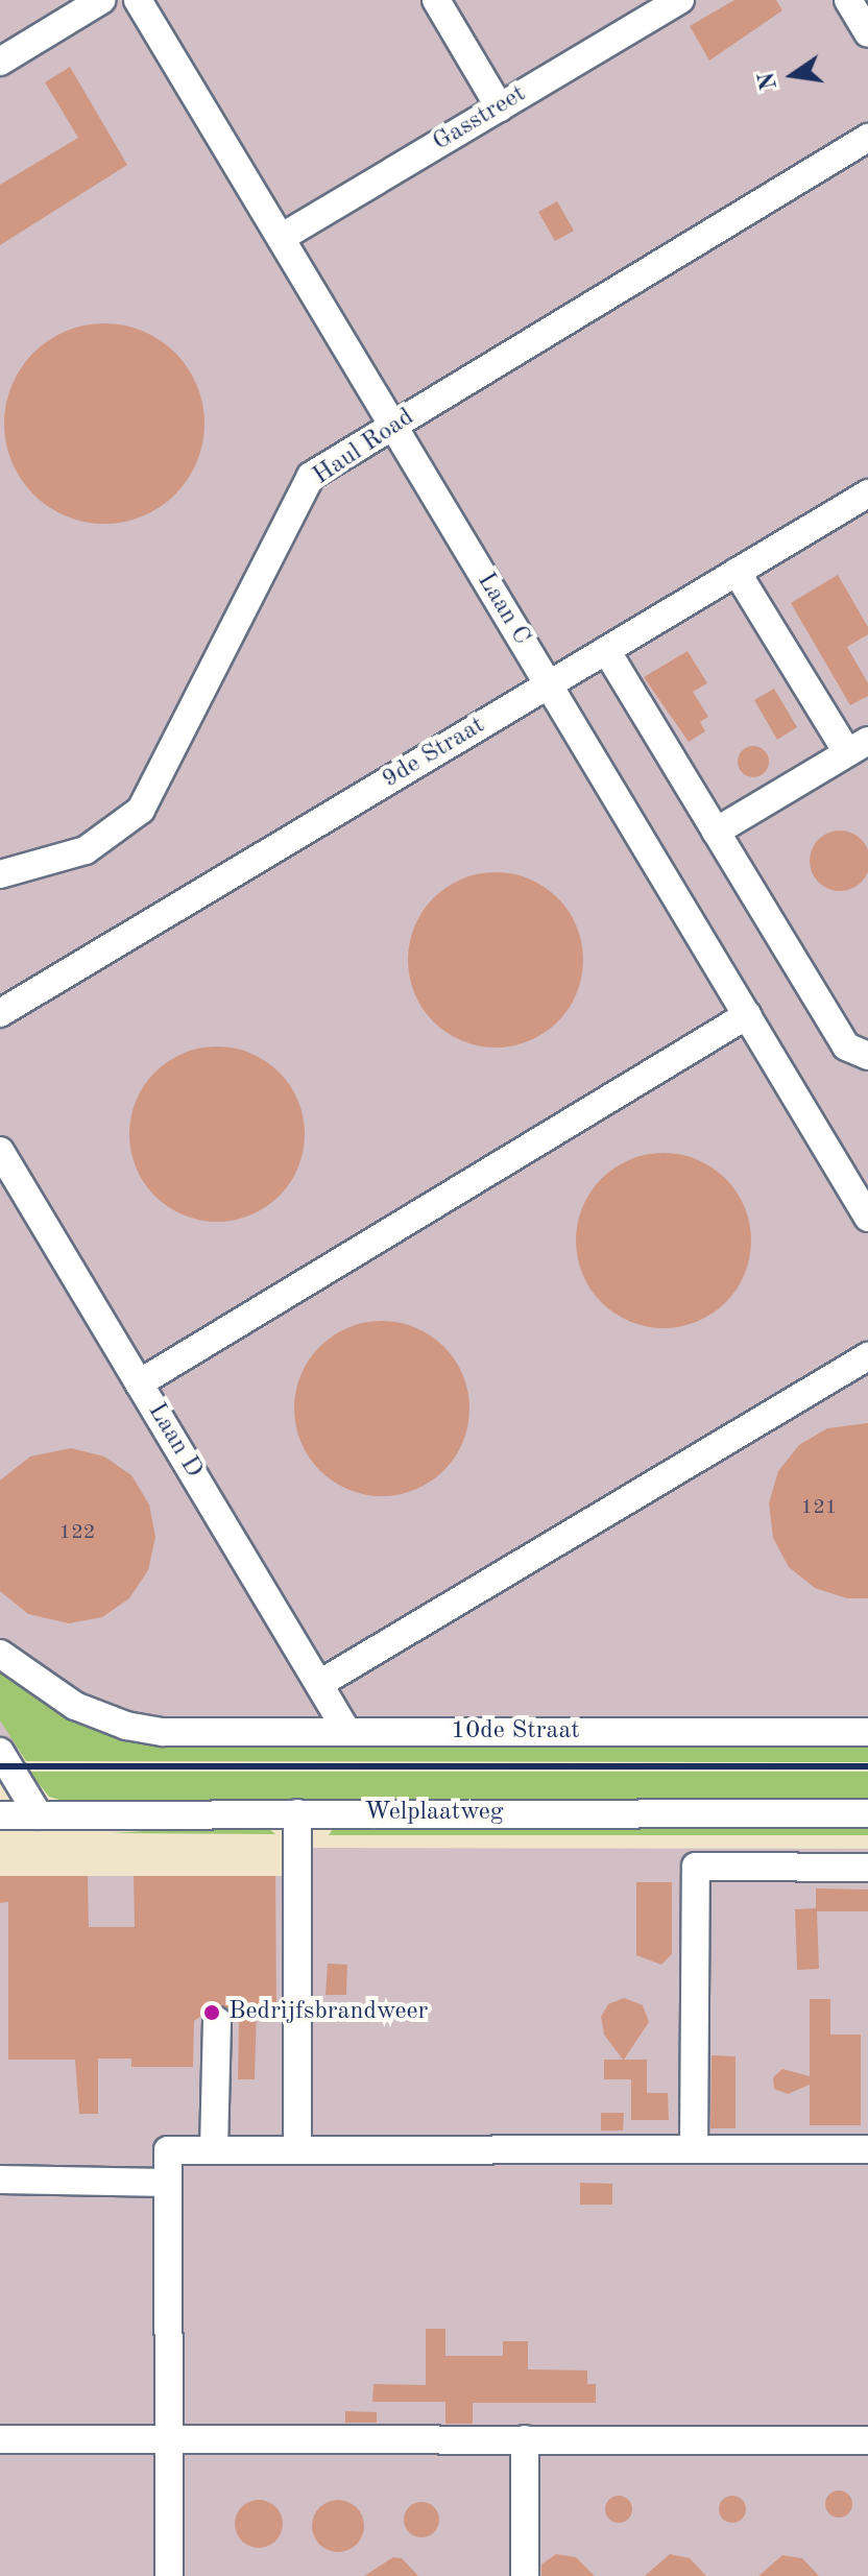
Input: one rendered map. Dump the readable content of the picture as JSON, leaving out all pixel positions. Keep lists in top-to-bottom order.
{
  "streets": {
    "street": [
      "Gasstreet",
      "Haul Road",
      "Laan C",
      "9de Straat",
      "Laan D",
      "10de Straat",
      "Welplaatweg"
    ]
  },
  "crossings": [
    ["Gasstreet", "Laan C"],
    ["Haul Road", "Laan C"],
    ["Laan C", "9de Straat"],
    ["Laan D", "10de Straat"]
  ],
  "places": ["Bedrijfsbrandweer"],
  "house_numbers": ["121", "122"],
  "north": "left"
}
